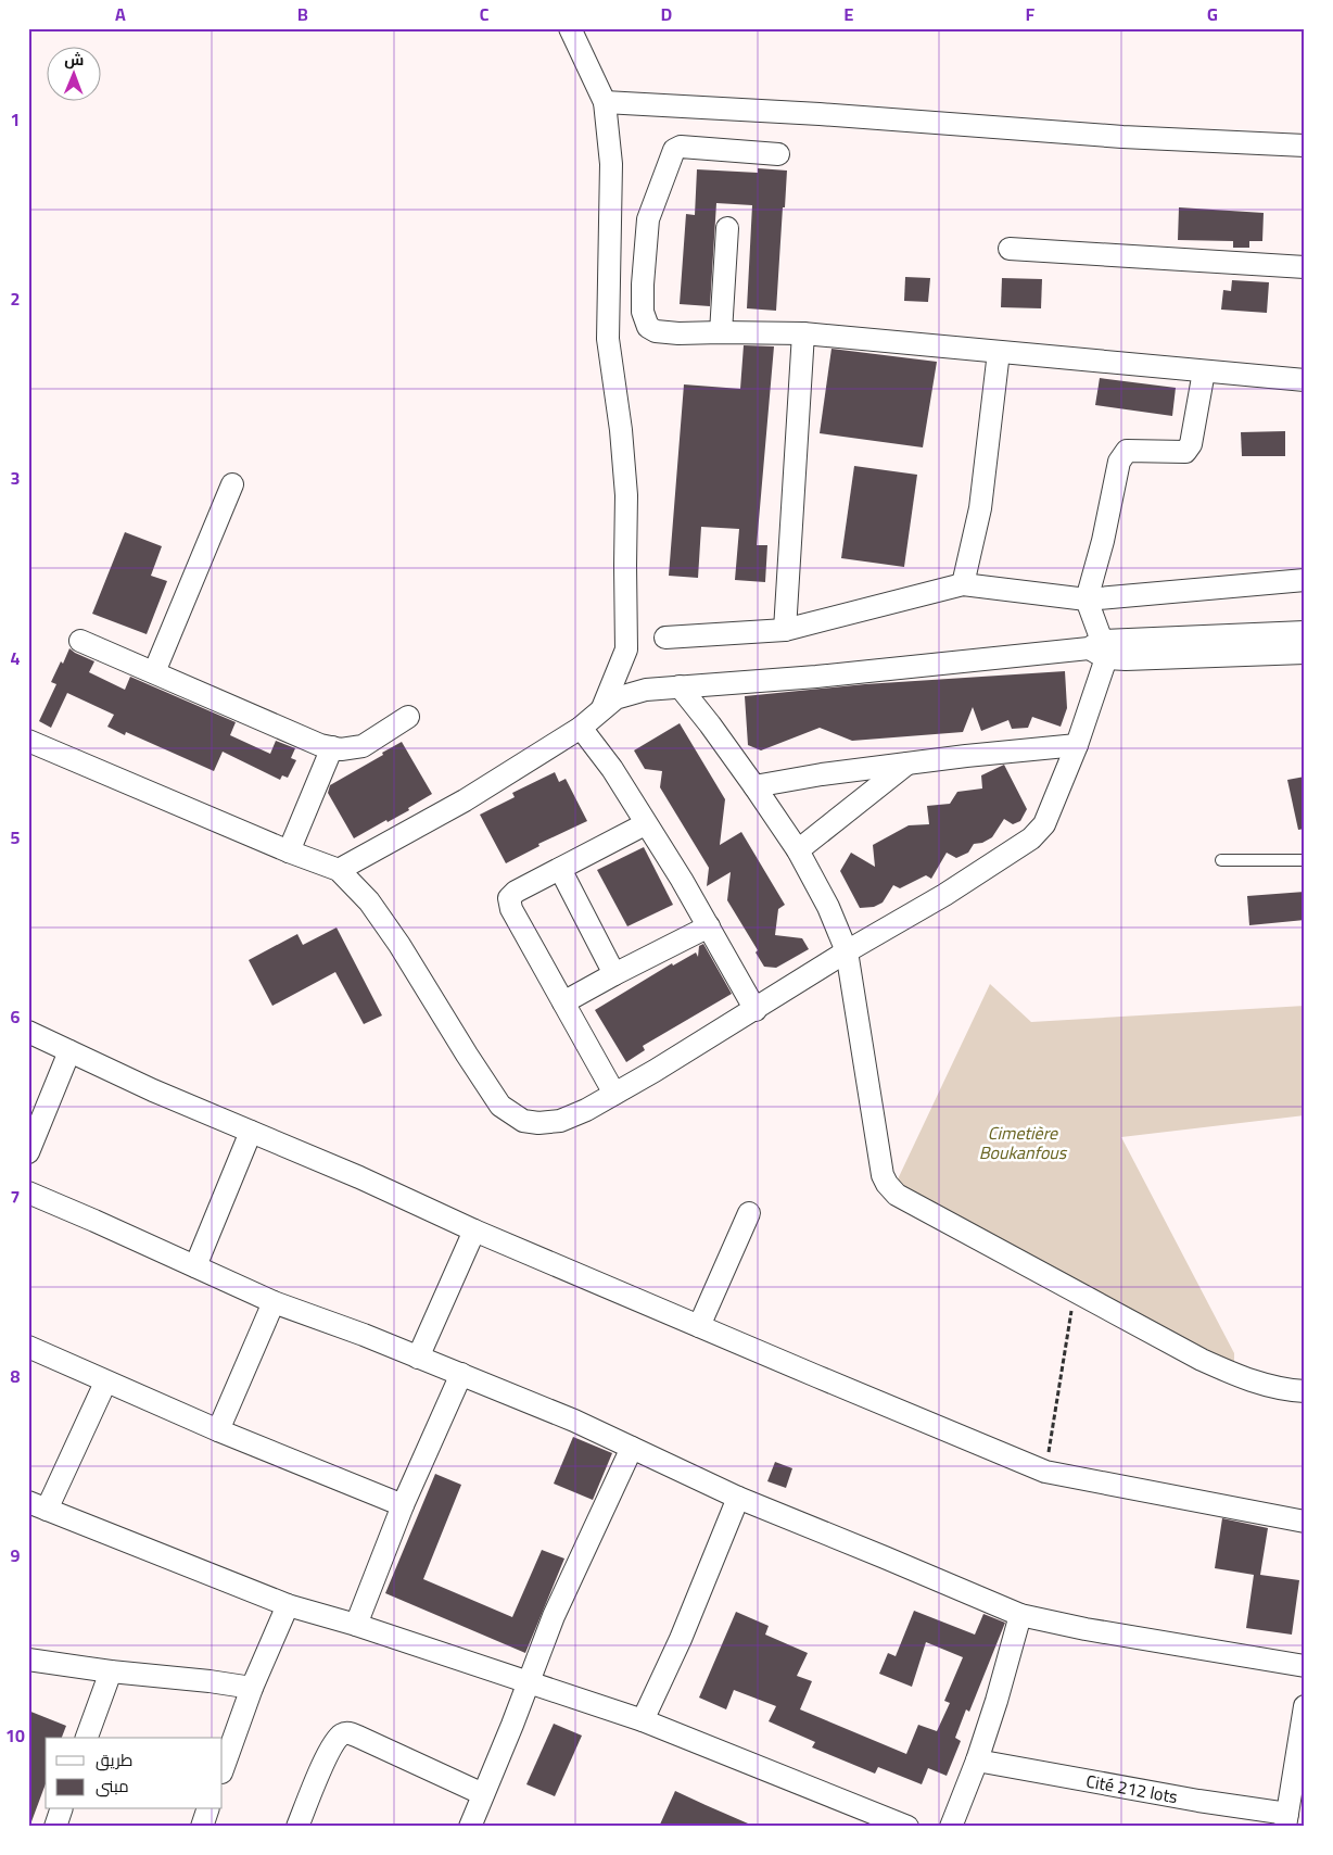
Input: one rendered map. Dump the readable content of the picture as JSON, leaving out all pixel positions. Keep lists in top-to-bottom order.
{
  "streets": {
    "street": ["Cité 212 lots"]
  },
  "parks": ["Cimetière Boukanfous"],
  "legend": ["طريق", "مبنى"],
  "north": "top",
  "grid": {
    "columns": [
      "A",
      "B",
      "C",
      "D",
      "E",
      "F",
      "G"
    ],
    "rows": [
      "1",
      "2",
      "3",
      "4",
      "5",
      "6",
      "7",
      "8",
      "9",
      "10"
    ]
  }
}
